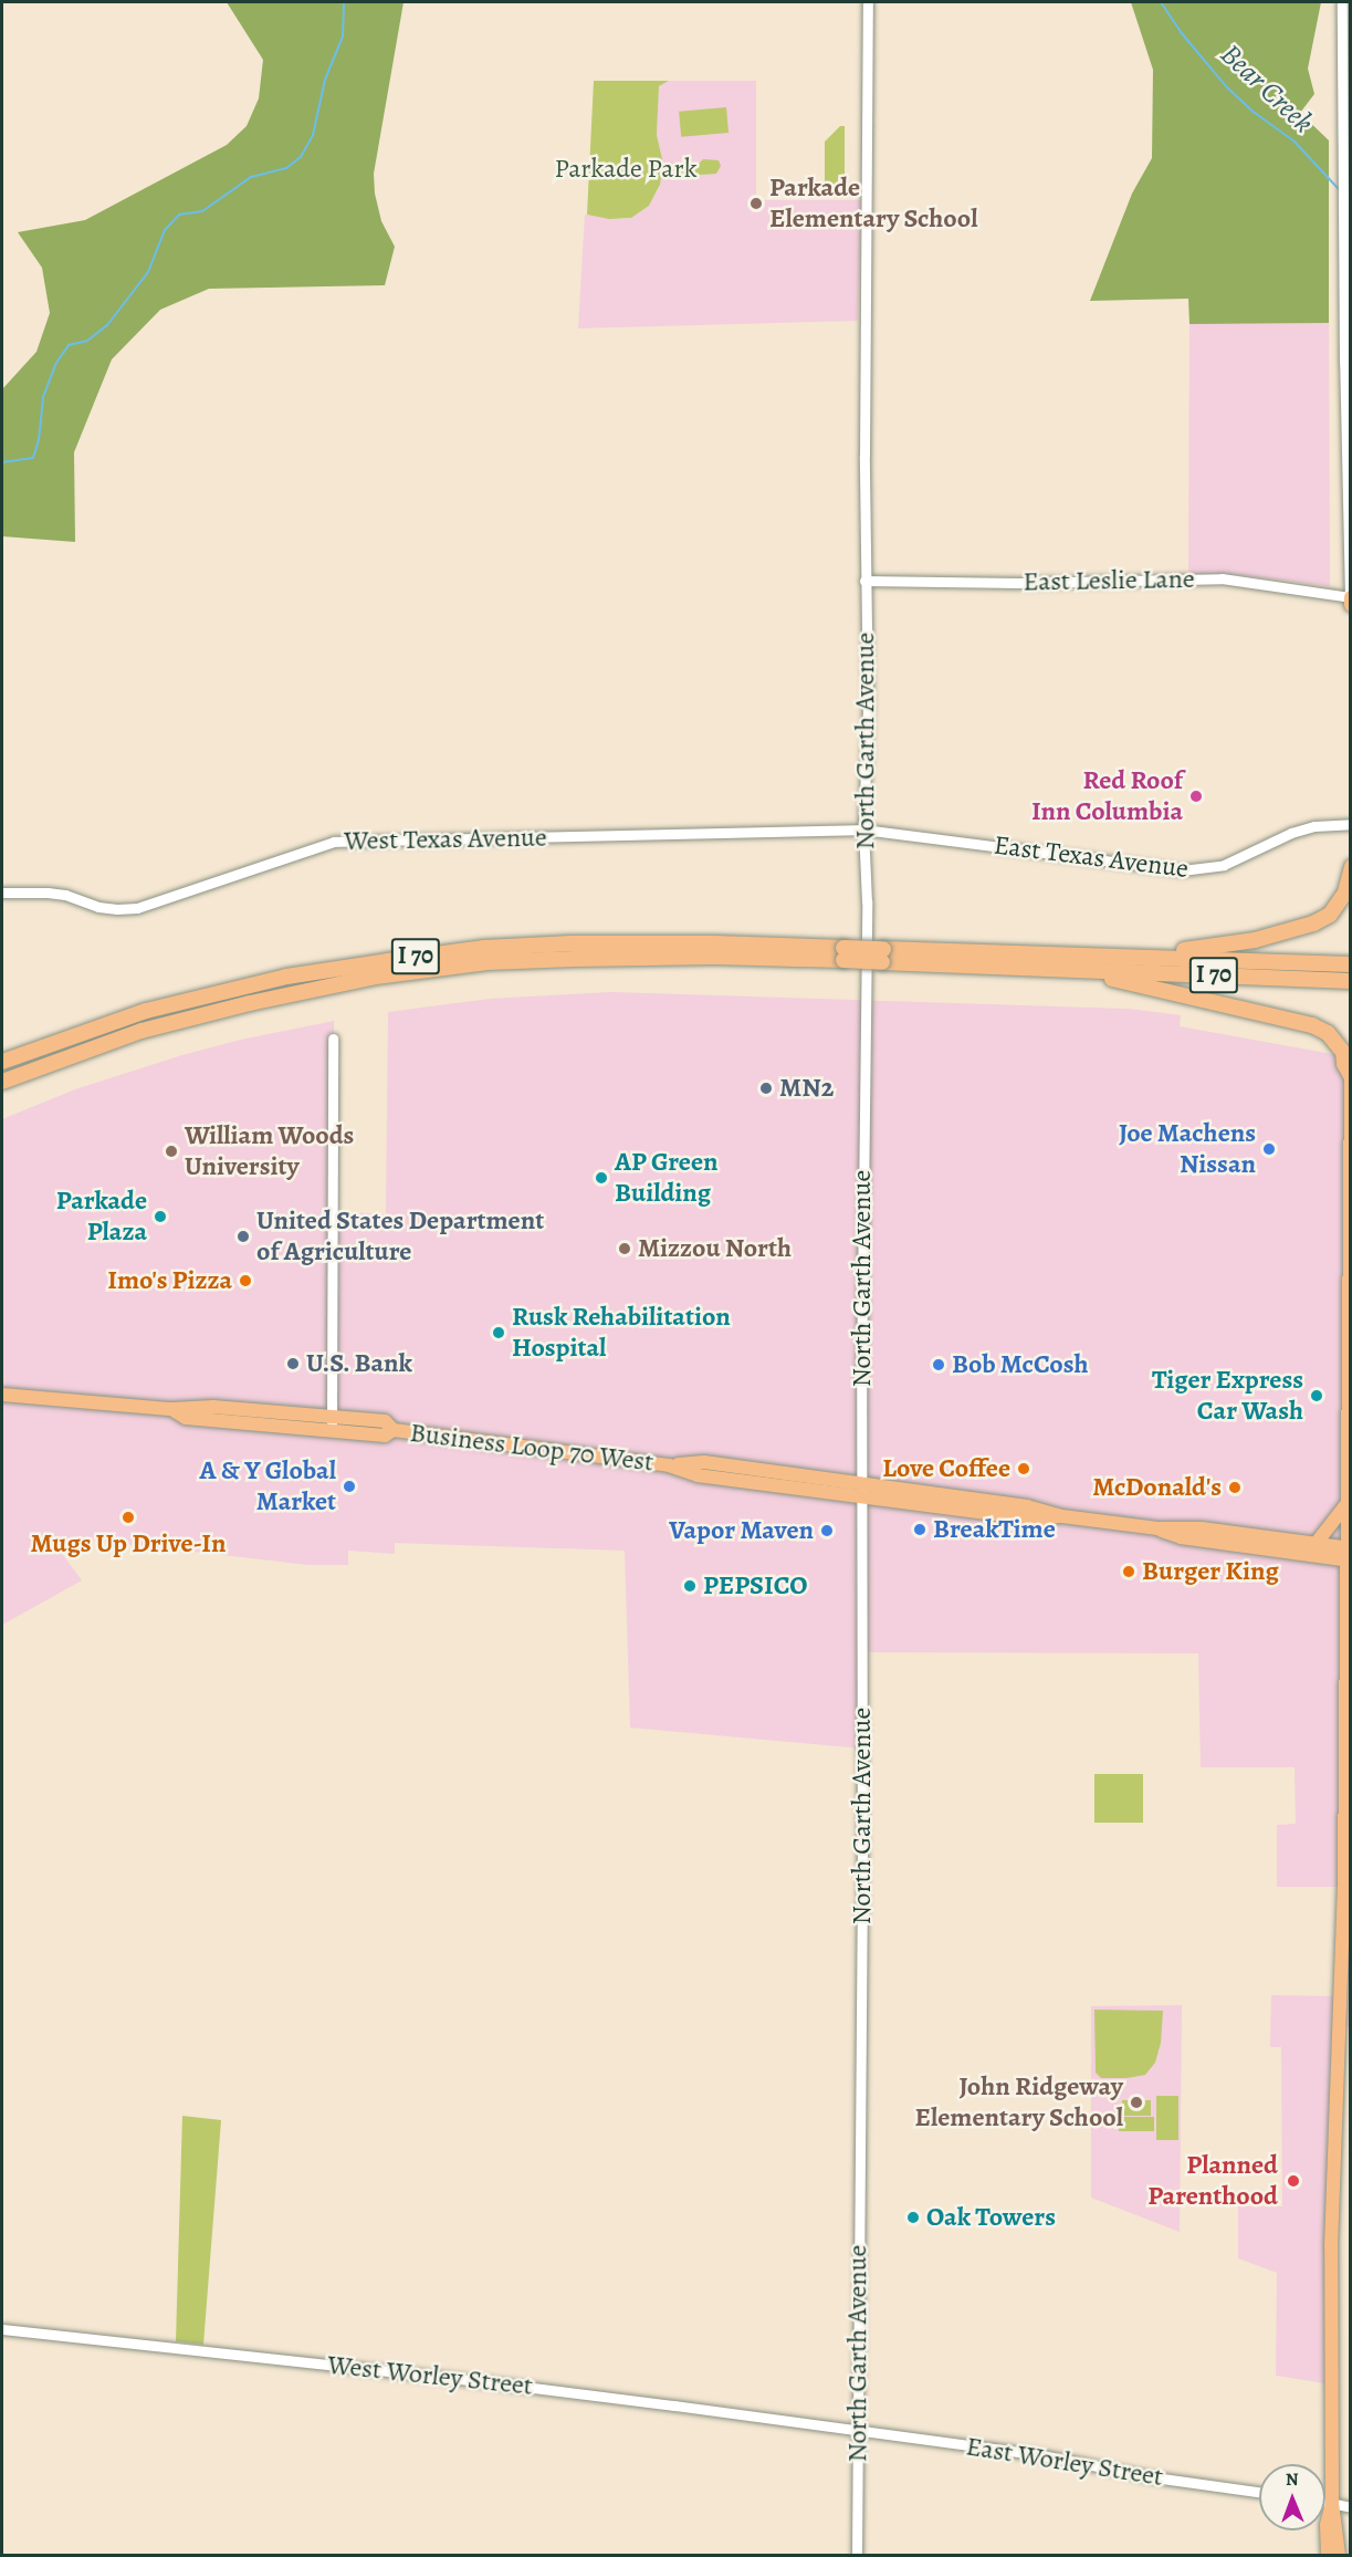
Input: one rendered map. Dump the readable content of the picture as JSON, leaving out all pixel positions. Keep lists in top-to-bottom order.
{
  "streets": {
    "highway": ["I 70"],
    "main road": ["Business Loop 70 West"],
    "street": [
      "East Leslie Lane",
      "North Garth Avenue",
      "West Texas Avenue",
      "East Texas Avenue",
      "West Worley Street",
      "East Worley Street"
    ]
  },
  "crossings": [
    ["East Leslie Lane", "North Garth Avenue"],
    ["North Garth Avenue", "West Texas Avenue"],
    ["North Garth Avenue", "East Texas Avenue"],
    ["North Garth Avenue", "Business Loop 70 West"],
    ["North Garth Avenue", "West Worley Street"],
    ["North Garth Avenue", "East Worley Street"],
    ["West Texas Avenue", "East Texas Avenue"],
    ["West Worley Street", "East Worley Street"]
  ],
  "water": ["Bear Creek"],
  "parks": ["Parkade Park"],
  "places": [
    "Parkade Elementary School",
    "Red Roof Inn Columbia",
    "MN2",
    "Joe Machens Nissan",
    "William Woods University",
    "AP Green Building",
    "Parkade Plaza",
    "United States Department of Agriculture",
    "Mizzou North",
    "Imo's Pizza",
    "Rusk Rehabilitation Hospital",
    "U.S. Bank",
    "Bob McCosh",
    "Tiger Express Car Wash",
    "Love Coffee",
    "A & Y Global Market",
    "McDonald's",
    "Mugs Up Drive-In",
    "BreakTime",
    "Vapor Maven",
    "Burger King",
    "PEPSICO",
    "John Ridgeway Elementary School",
    "Planned Parenthood",
    "Oak Towers"
  ],
  "north": "top"
}
